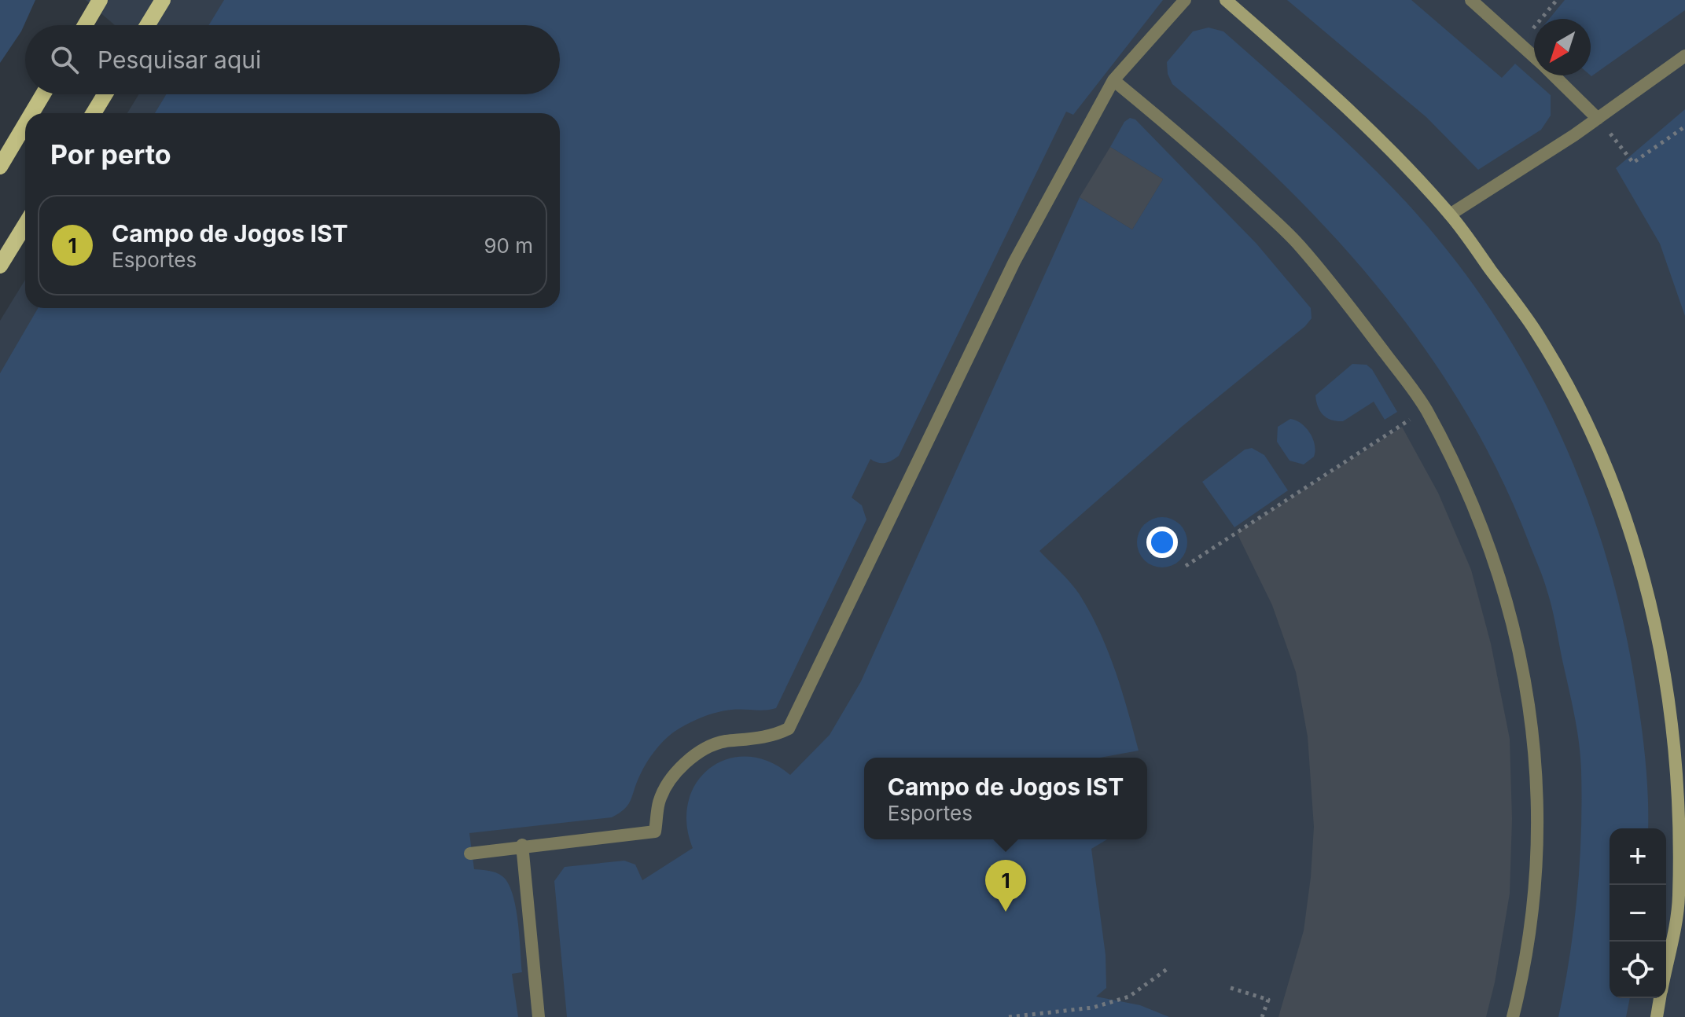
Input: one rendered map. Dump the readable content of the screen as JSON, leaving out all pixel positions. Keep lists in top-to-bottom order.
{
  "north": "bottom left",
  "page": {
    "search": "Pesquisar aqui",
    "heading": "Por perto",
    "list": [
      {
        "mark": "1",
        "name": "Campo de Jogos IST",
        "note": "Esportes",
        "value": "90 m"
      }
    ],
    "popup": ["Campo de Jogos IST", "Esportes"],
    "map_buttons": ["+", "−"],
    "pins": "1"
  }
}
